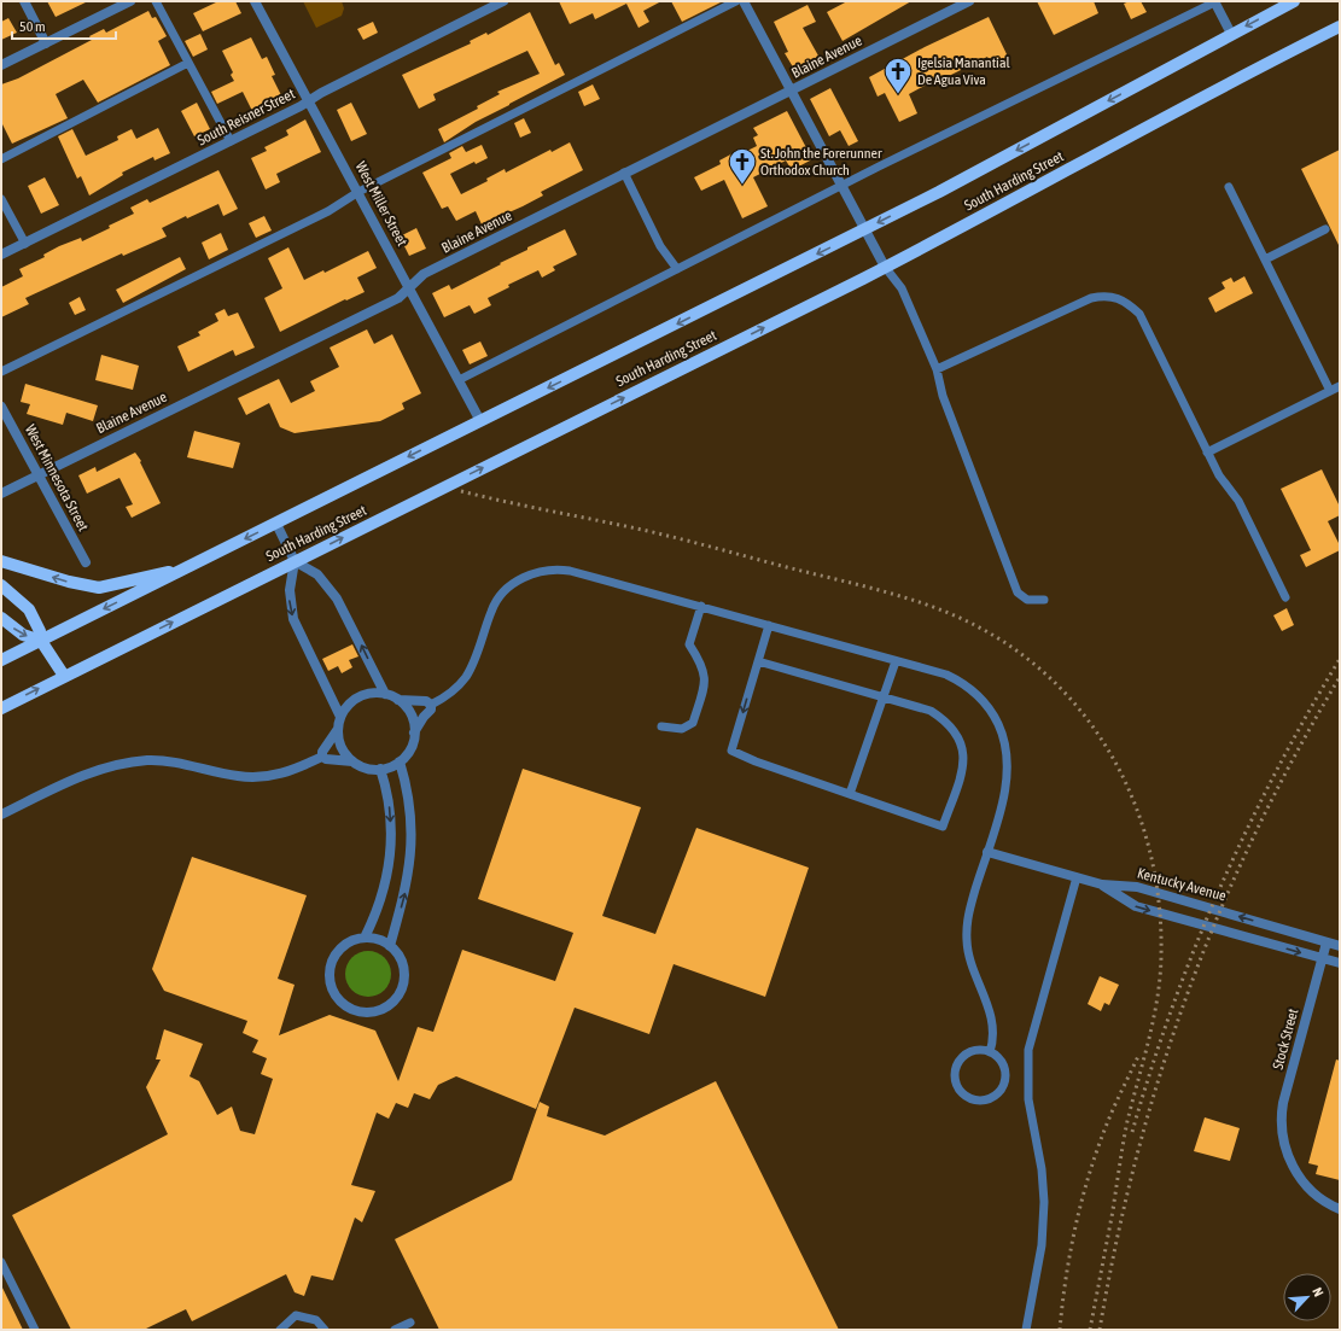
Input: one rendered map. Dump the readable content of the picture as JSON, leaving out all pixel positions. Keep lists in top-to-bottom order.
{
  "streets": {
    "main road": ["South Harding Street"],
    "street": [
      "Blaine Avenue",
      "South Reisner Street",
      "West Miller Street",
      "West Minnesota Street",
      "Kentucky Avenue",
      "Stock Street"
    ]
  },
  "crossings": [
    ["Blaine Avenue", "West Miller Street"],
    ["Blaine Avenue", "West Minnesota Street"],
    ["South Reisner Street", "West Miller Street"],
    ["South Harding Street", "West Miller Street"],
    ["Kentucky Avenue", "Stock Street"]
  ],
  "places": {
    "church": ["Igelsia Manantial De Agua Viva", "St. John the Forerunner Orthodox Church"]
  },
  "scale_bar": "50 m",
  "north": "top right"
}
